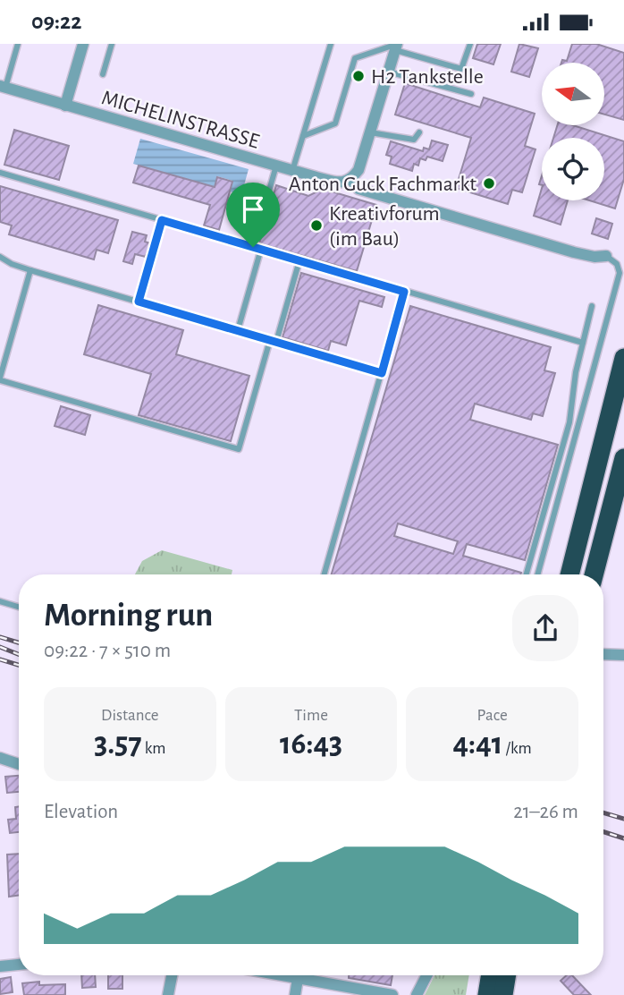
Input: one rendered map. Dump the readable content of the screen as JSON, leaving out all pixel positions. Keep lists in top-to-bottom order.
{
  "streets": {
    "street": ["MICHELINSTRASSE"]
  },
  "places": ["H2 Tankstelle", "Anton Guck Fachmarkt", "Kreativforum (im Bau)"],
  "north": "left",
  "page": {
    "status": "09:22",
    "heading": ["Morning run", "09:22 · 7 × 510 m"],
    "stats": [
      ["Distance", "3.57 km"],
      ["Time", "16:43"],
      ["Pace", "4:41 /km"]
    ],
    "chart": ["Elevation", "21–26 m"]
  }
}
